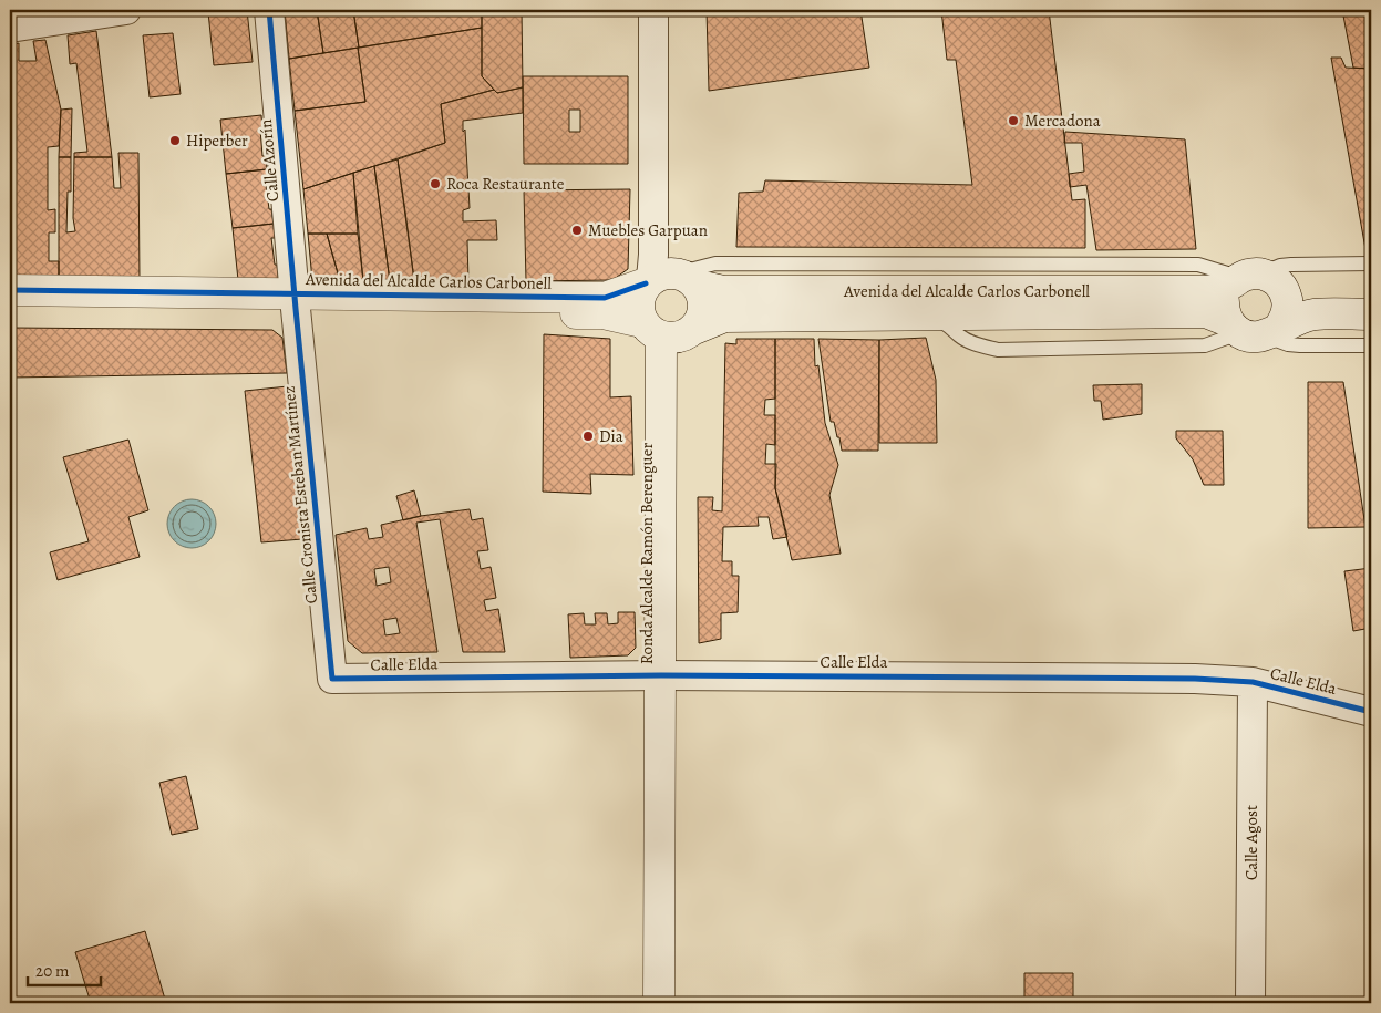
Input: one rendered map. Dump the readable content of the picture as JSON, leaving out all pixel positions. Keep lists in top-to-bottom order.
{
  "streets": {
    "main road": ["Avenida del Alcalde Carlos Carbonell", "Ronda Alcalde Ramón Berenguer"],
    "street": [
      "Calle Azorín",
      "Calle Cronista Esteban Martínez",
      "Calle Elda",
      "Calle Agost"
    ]
  },
  "crossings": [
    ["Calle Azorín", "Avenida del Alcalde Carlos Carbonell"],
    ["Calle Azorín", "Calle Cronista Esteban Martínez"],
    ["Avenida del Alcalde Carlos Carbonell", "Calle Cronista Esteban Martínez"],
    ["Avenida del Alcalde Carlos Carbonell", "Ronda Alcalde Ramón Berenguer"],
    ["Calle Cronista Esteban Martínez", "Calle Elda"],
    ["Ronda Alcalde Ramón Berenguer", "Calle Elda"],
    ["Calle Elda", "Calle Agost"]
  ],
  "places": [
    "Mercadona",
    "Hiperber",
    "Roca Restaurante",
    "Muebles Garpuan",
    "Dia"
  ],
  "scale_bar": "20 m"
}
